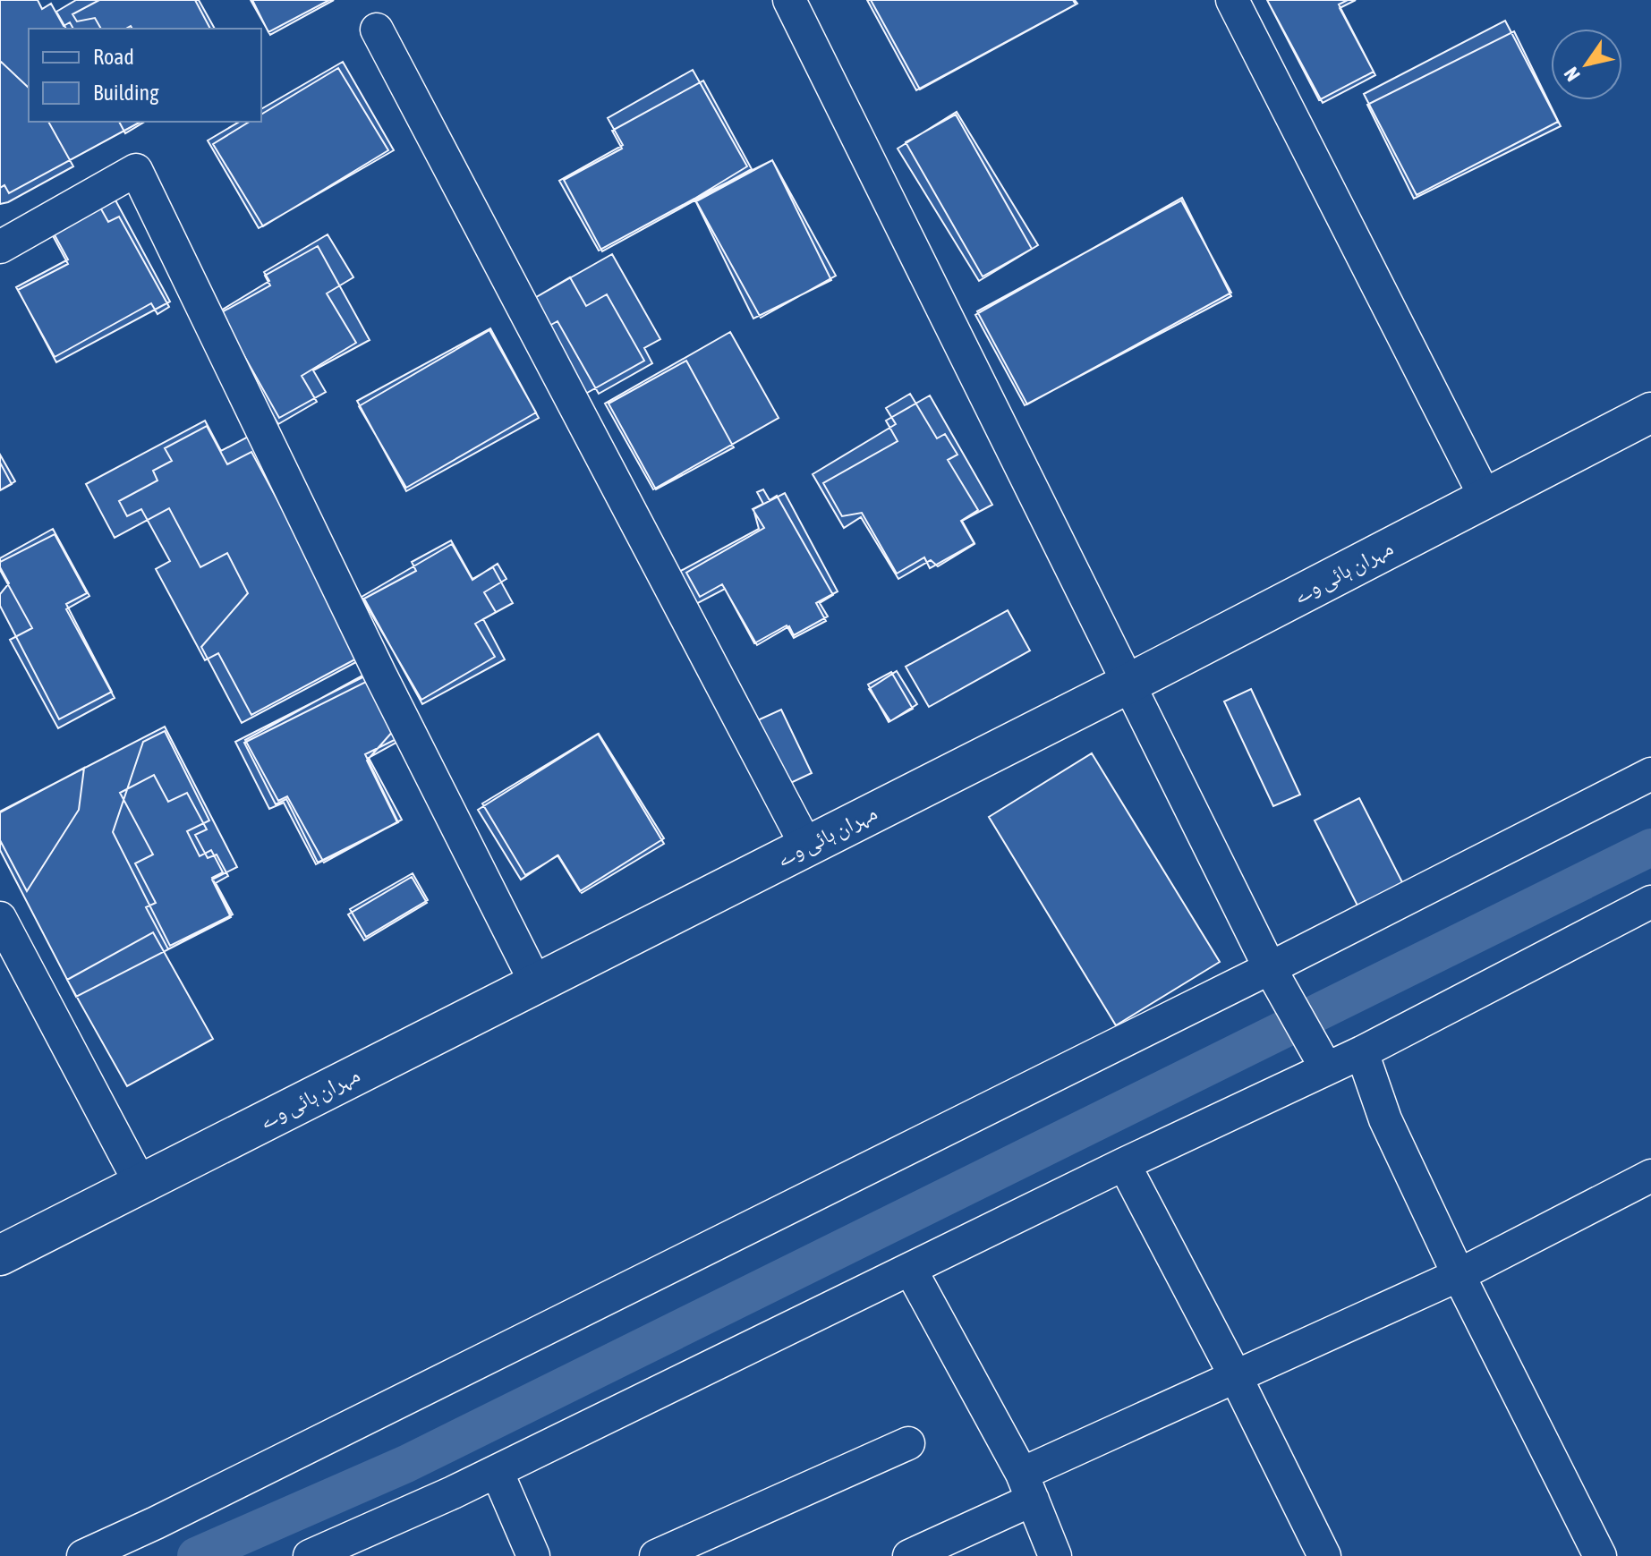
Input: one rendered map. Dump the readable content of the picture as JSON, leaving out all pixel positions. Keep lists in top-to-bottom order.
{
  "streets": {
    "main road": ["مہران ہائی وے"]
  },
  "legend": ["Road", "Building"],
  "north": "bottom left"
}
